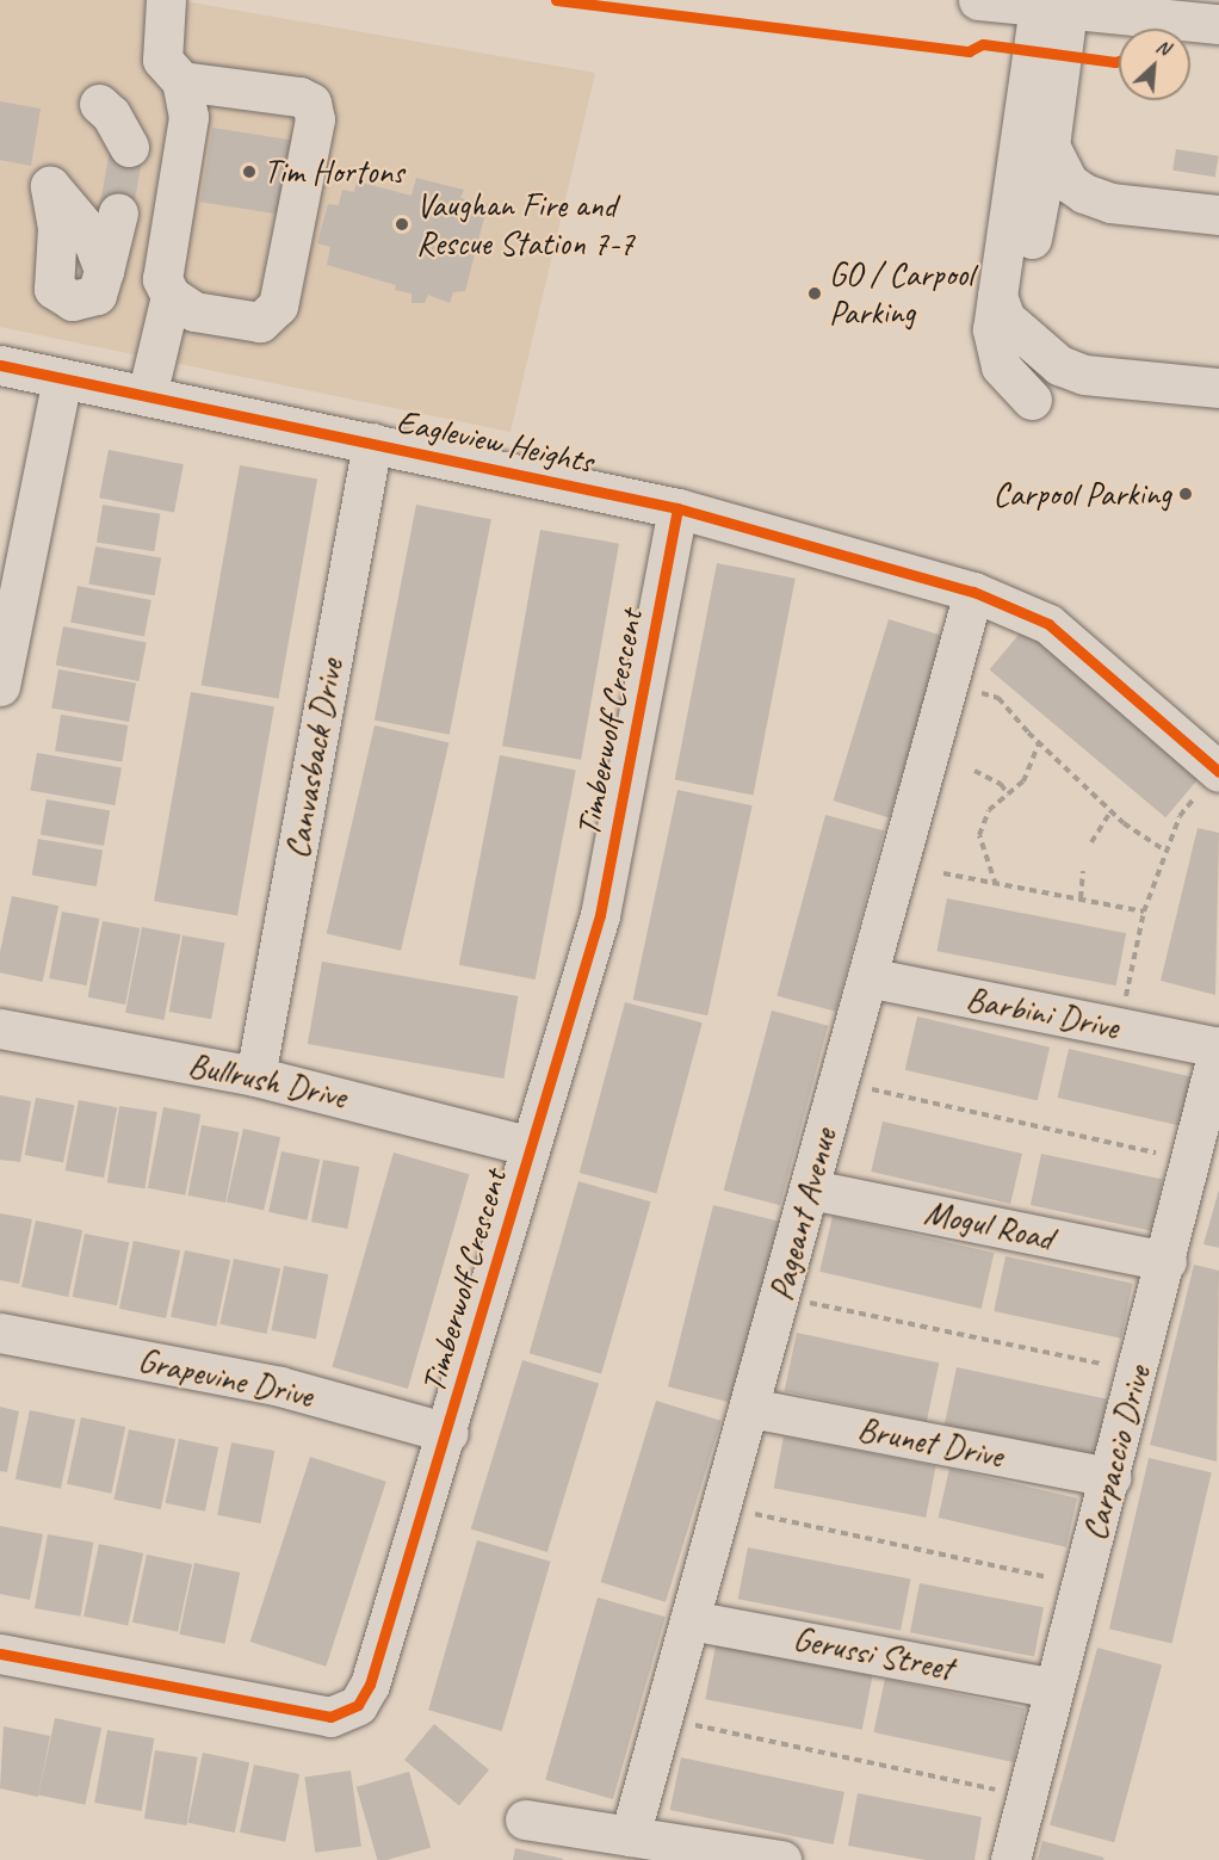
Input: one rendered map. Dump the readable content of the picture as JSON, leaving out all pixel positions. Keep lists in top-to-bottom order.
{
  "streets": {
    "street": [
      "Eagleview Heights",
      "Timberwolf Crescent",
      "Canvasback Drive",
      "Barbini Drive",
      "Bullrush Drive",
      "Pageant Avenue",
      "Mogul Road",
      "Grapevine Drive",
      "Brunet Drive",
      "Carpaccio Drive",
      "Gerussi Street"
    ]
  },
  "crossings": [
    ["Eagleview Heights", "Timberwolf Crescent"],
    ["Eagleview Heights", "Canvasback Drive"],
    ["Eagleview Heights", "Pageant Avenue"],
    ["Timberwolf Crescent", "Bullrush Drive"],
    ["Timberwolf Crescent", "Grapevine Drive"],
    ["Canvasback Drive", "Bullrush Drive"],
    ["Barbini Drive", "Pageant Avenue"],
    ["Barbini Drive", "Carpaccio Drive"],
    ["Pageant Avenue", "Mogul Road"],
    ["Pageant Avenue", "Brunet Drive"],
    ["Pageant Avenue", "Gerussi Street"],
    ["Mogul Road", "Carpaccio Drive"],
    ["Brunet Drive", "Carpaccio Drive"],
    ["Carpaccio Drive", "Gerussi Street"]
  ],
  "places": [
    "Tim Hortons",
    "Vaughan Fire and Rescue Station 7-7",
    "GO / Carpool Parking",
    "Carpool Parking"
  ],
  "north": "top right"
}
